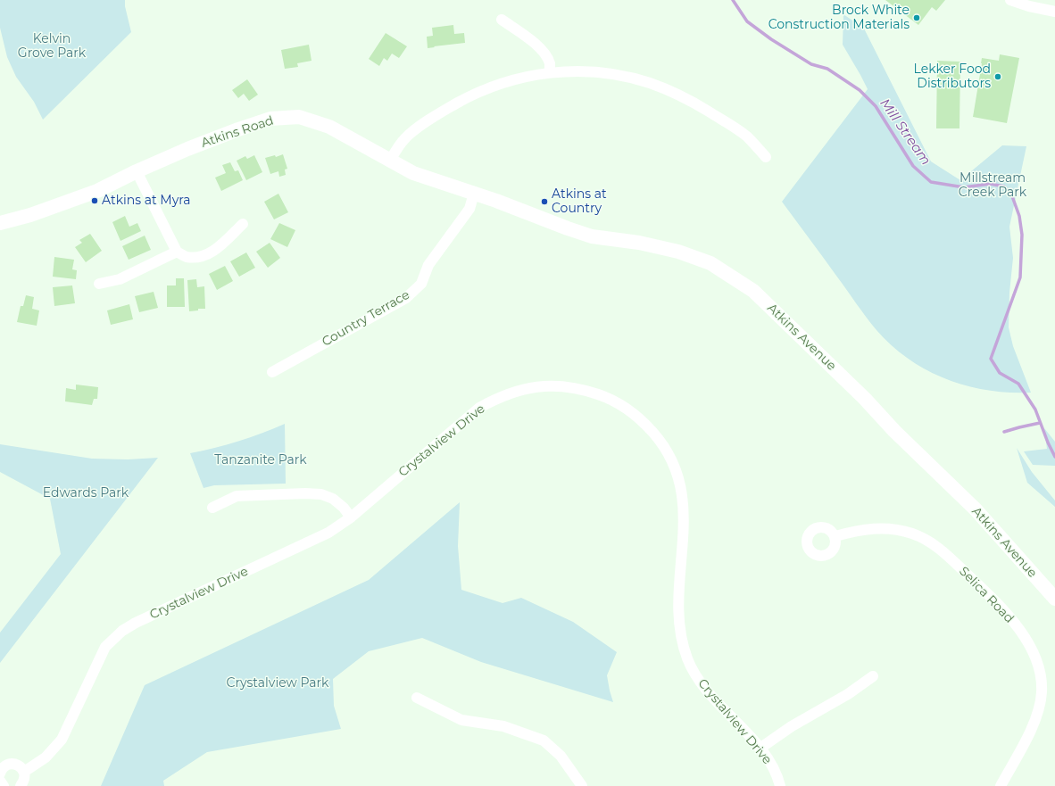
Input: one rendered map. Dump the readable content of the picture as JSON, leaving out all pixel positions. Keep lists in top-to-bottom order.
{
  "streets": {
    "street": [
      "Atkins Road",
      "Country Terrace",
      "Atkins Avenue",
      "Crystalview Drive",
      "Selica Road"
    ]
  },
  "crossings": [
    ["Atkins Road", "Country Terrace"],
    ["Atkins Road", "Atkins Avenue"],
    ["Country Terrace", "Atkins Avenue"]
  ],
  "water": ["Mill Stream"],
  "parks": [
    "Kelvin Grove Park",
    "Millstream Creek Park",
    "Tanzanite Park",
    "Edwards Park",
    "Crystalview Park"
  ],
  "places": [
    "Brock White Construction Materials",
    "Lekker Food Distributors",
    "Atkins at Myra",
    "Atkins at Country"
  ]
}
